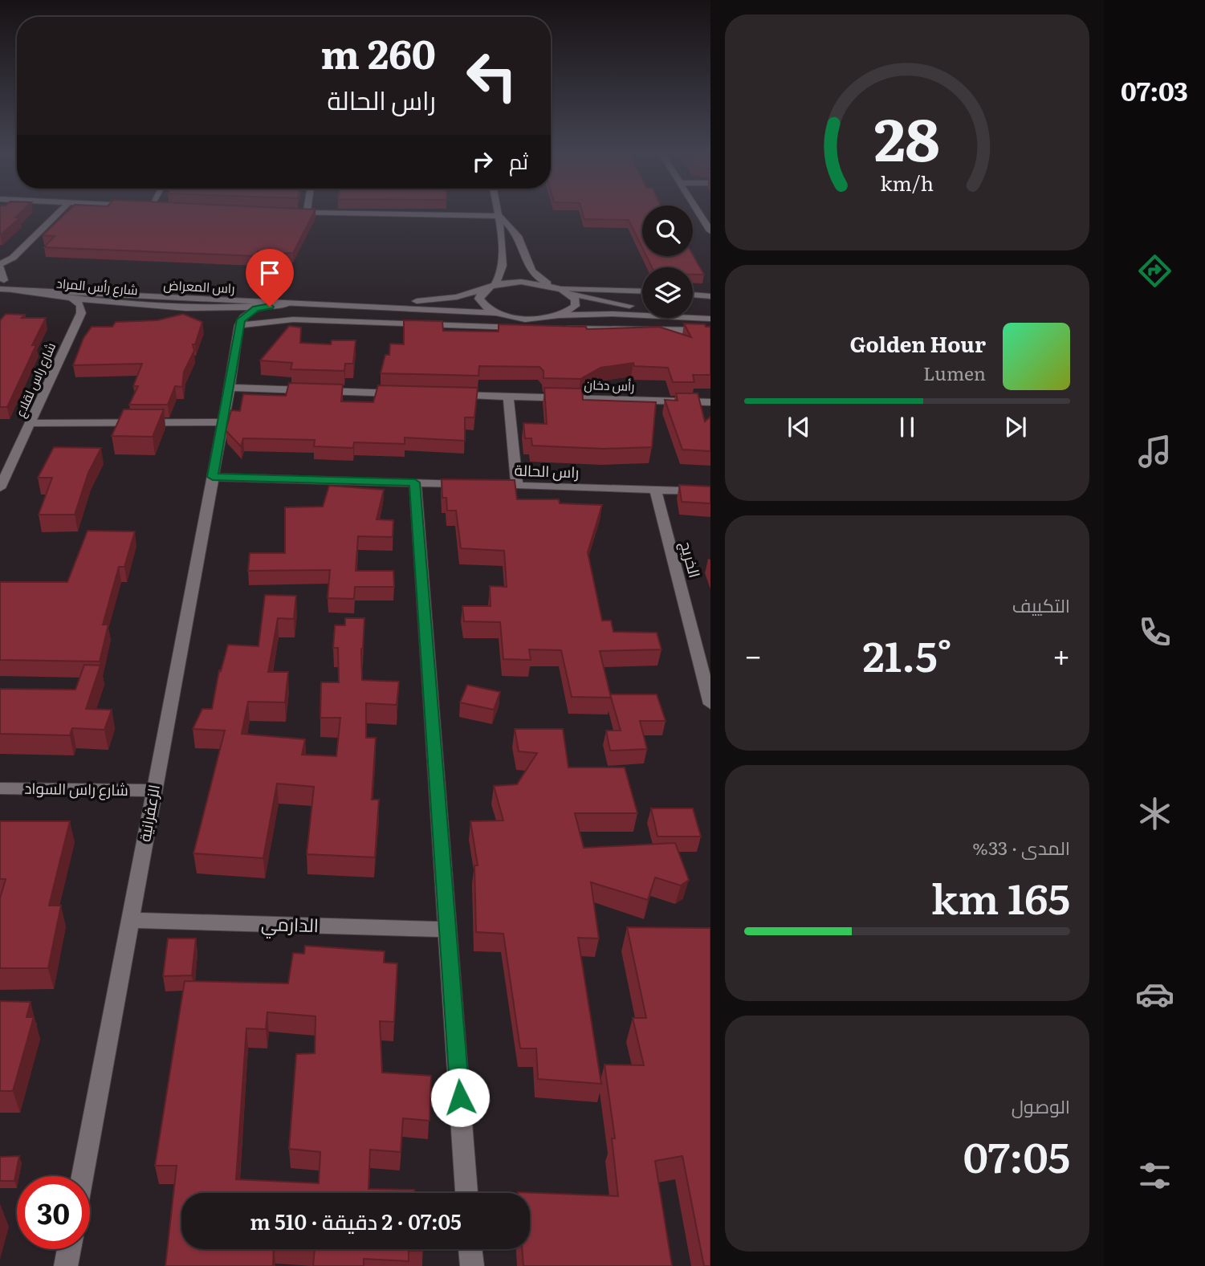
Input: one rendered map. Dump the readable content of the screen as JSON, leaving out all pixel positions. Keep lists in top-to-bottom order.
{
  "streets": {
    "street": [
      "شارع رأس المراد",
      "راس المعراض",
      "شارع راس لقلاع",
      "رأس دخان",
      "راس الحالة",
      "الخريج",
      "شارع راس السواد",
      "الزعفرانية",
      "الدارمي"
    ]
  },
  "crossings": [
    ["شارع رأس المراد", "راس المعراض"],
    ["راس الحالة", "الخريج"],
    ["راس الحالة", "الزعفرانية"],
    ["شارع راس السواد", "الزعفرانية"],
    ["الزعفرانية", "الدارمي"]
  ],
  "page": {
    "tabs": "07:03",
    "turn": ["260 m", "راس الحالة"],
    "then": "ثم",
    "song": ["Golden Hour", "Lumen"],
    "tile": [
      "التكييف",
      ["المدى · 33%", "165 km"],
      ["الوصول", "07:05"]
    ],
    "heat": ["−", "21.5°", "+"],
    "limit": "30",
    "trip": "07:05 · 2 دقيقة · 510 m",
    "gauge": ["28", "km/h"]
  }
}
